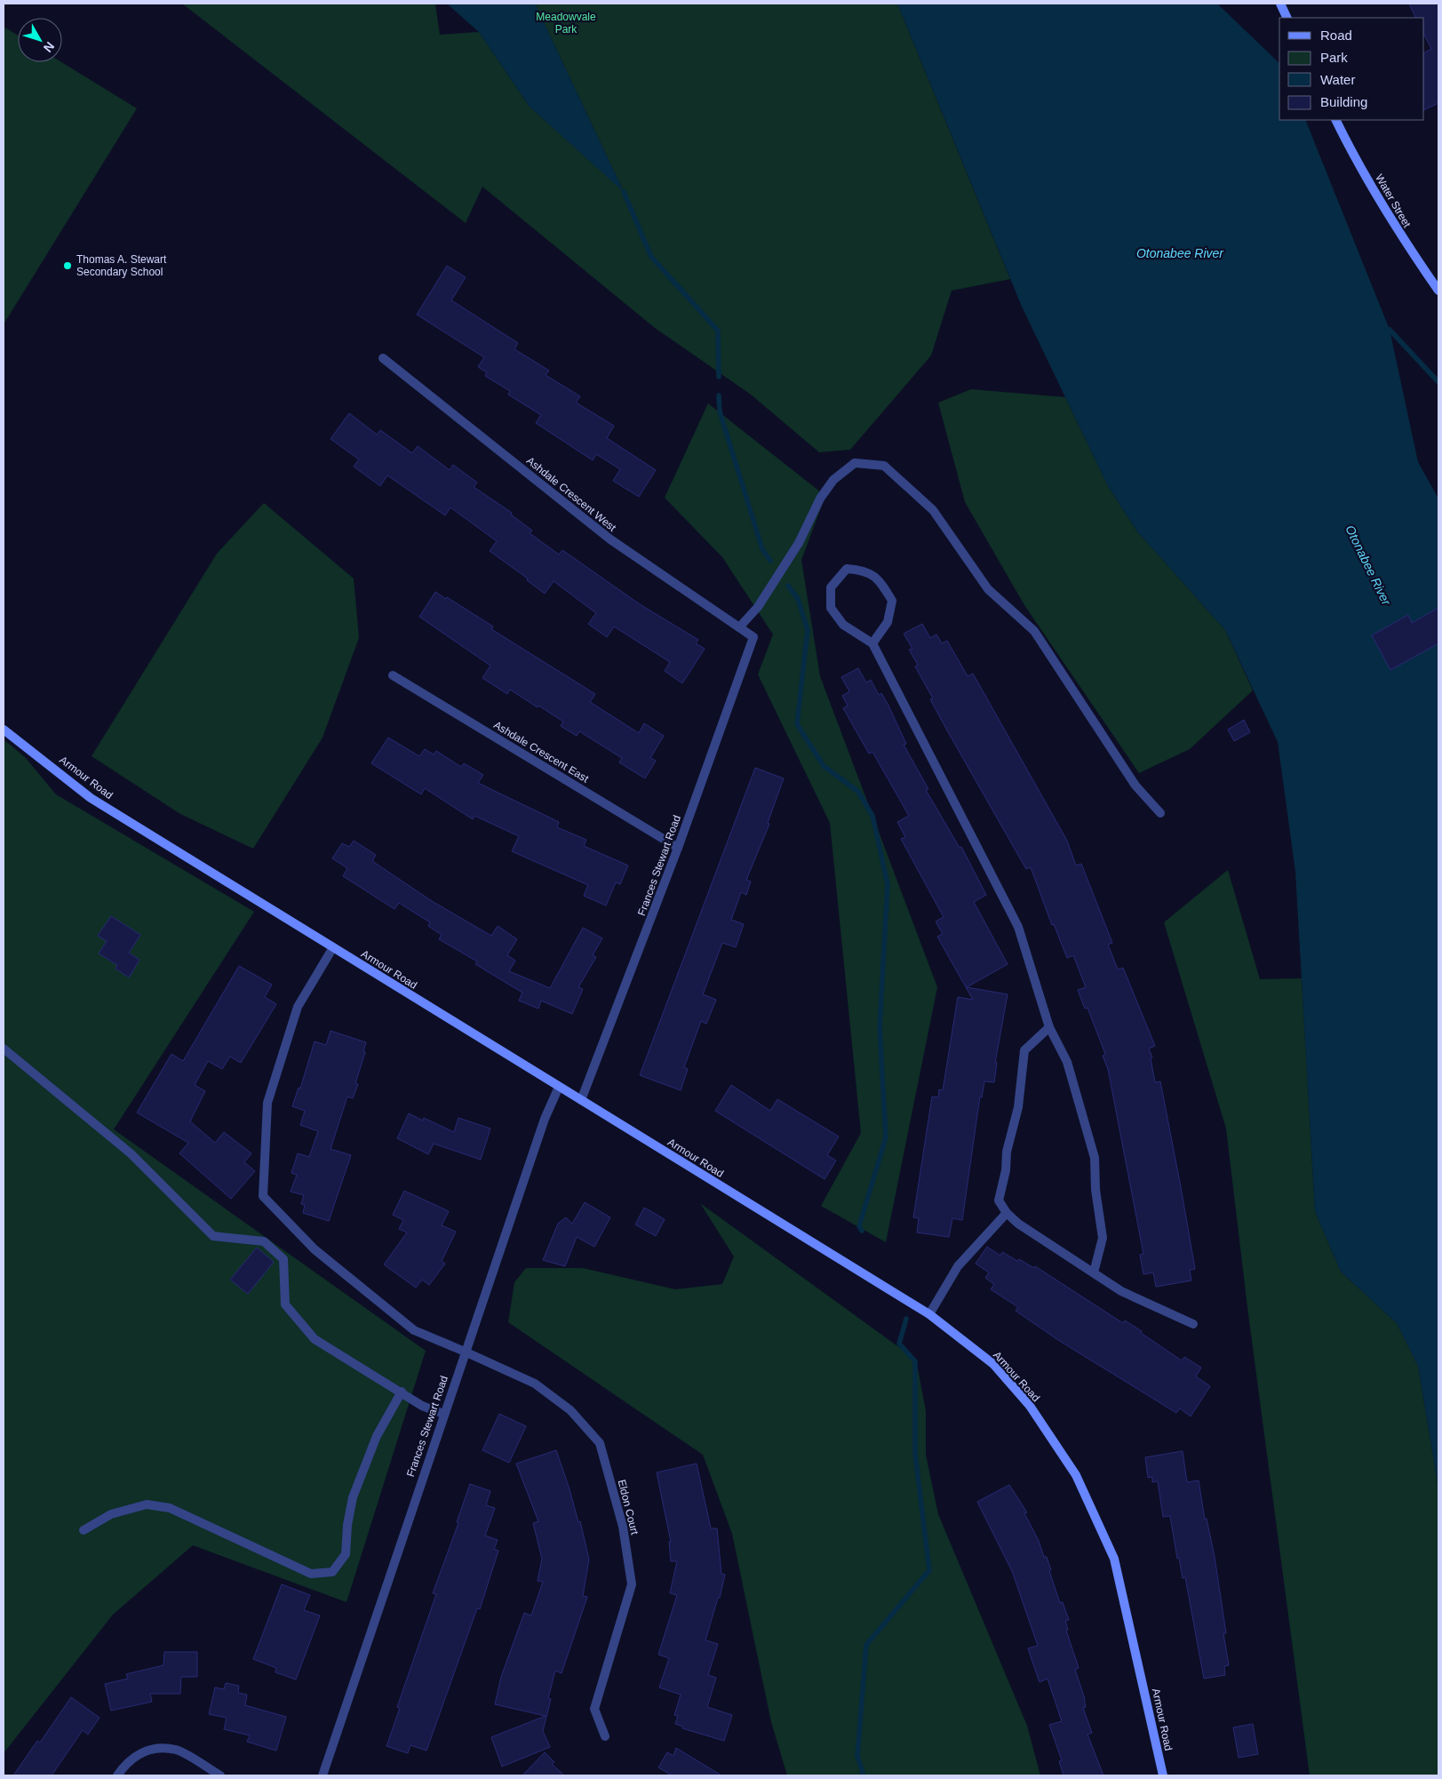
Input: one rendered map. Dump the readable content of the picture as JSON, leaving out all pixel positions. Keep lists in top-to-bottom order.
{
  "streets": {
    "main road": ["Water Street", "Armour Road"],
    "street": [
      "Ashdale Crescent West",
      "Ashdale Crescent East",
      "Frances Stewart Road",
      "Eldon Court"
    ]
  },
  "crossings": [
    ["Ashdale Crescent West", "Frances Stewart Road"],
    ["Ashdale Crescent East", "Frances Stewart Road"],
    ["Armour Road", "Frances Stewart Road"],
    ["Armour Road", "Eldon Court"],
    ["Frances Stewart Road", "Eldon Court"]
  ],
  "water": ["Otonabee River"],
  "parks": ["Meadowvale Park"],
  "places": ["Thomas A. Stewart Secondary School"],
  "legend": [
    "Road",
    "Park",
    "Water",
    "Building"
  ],
  "north": "bottom right"
}
